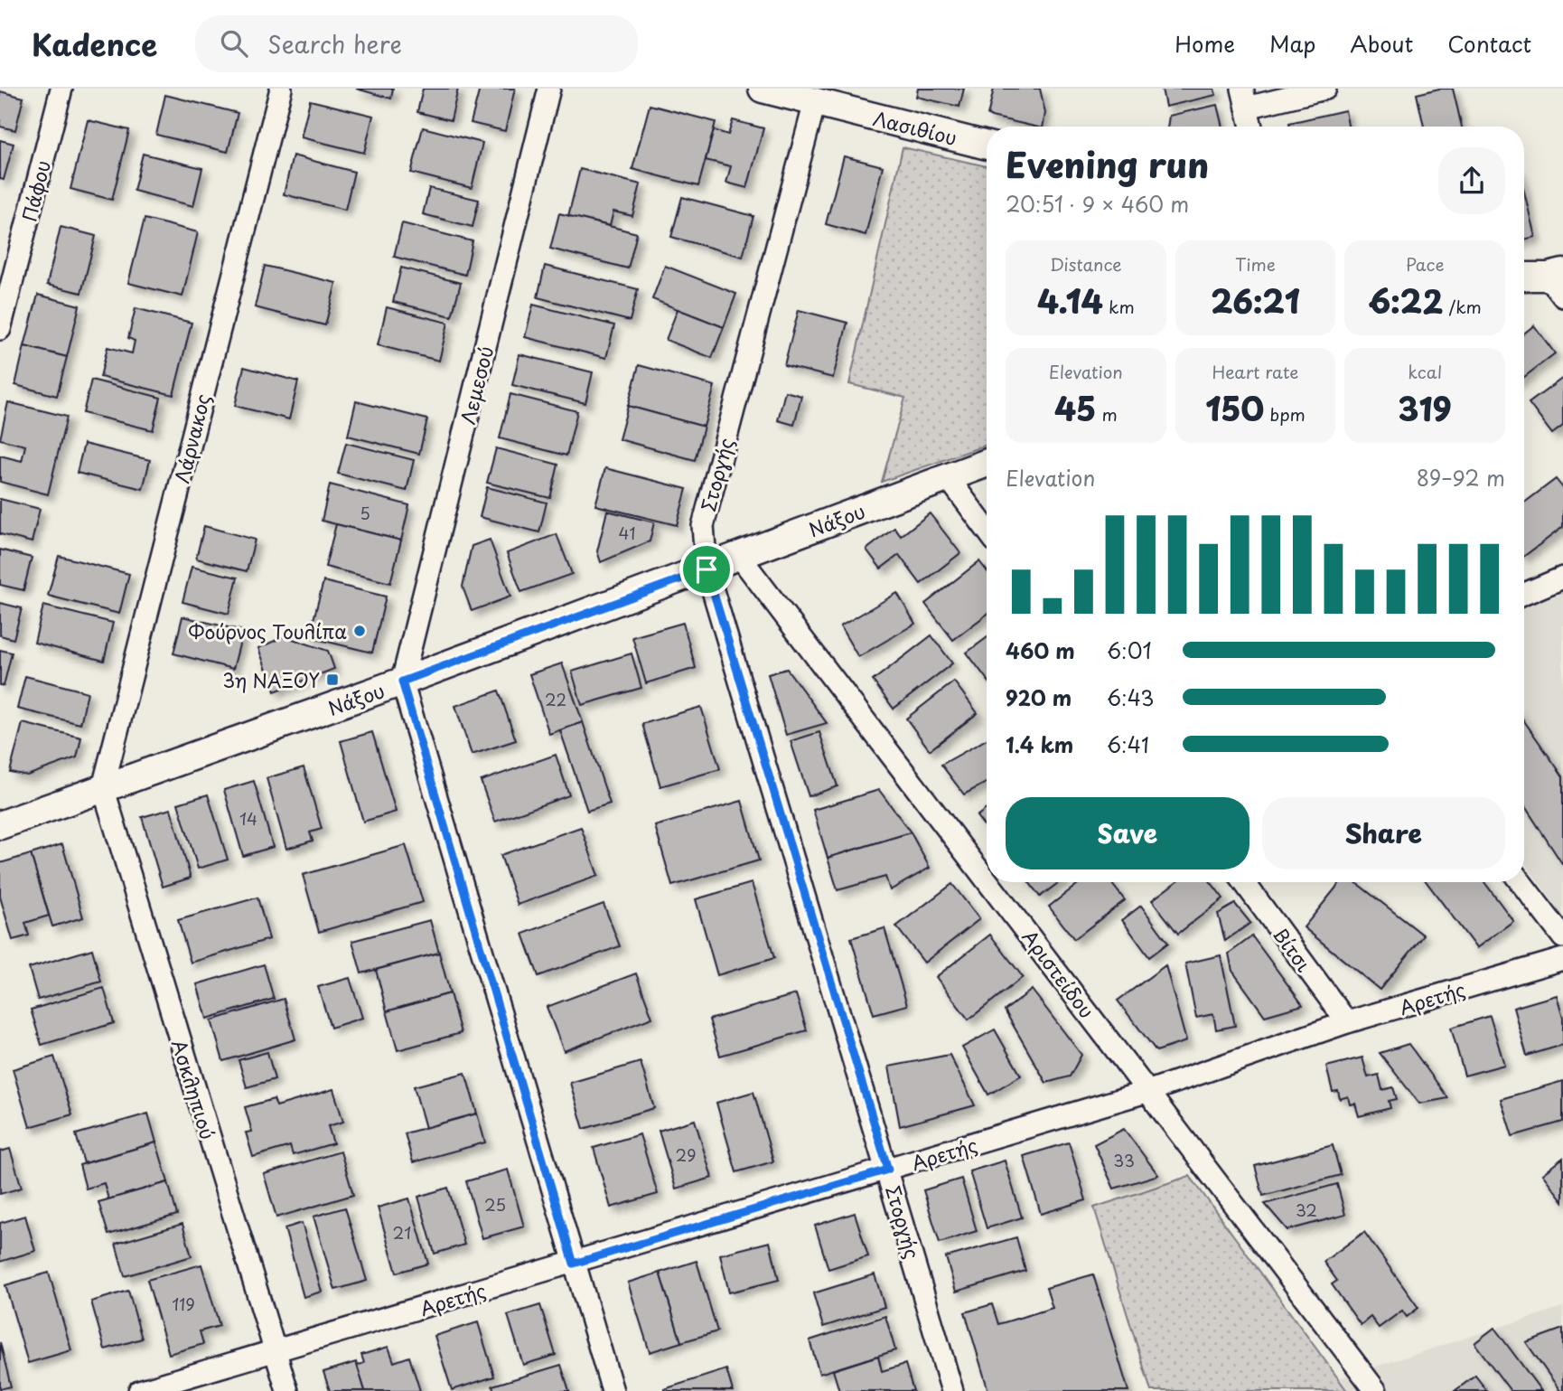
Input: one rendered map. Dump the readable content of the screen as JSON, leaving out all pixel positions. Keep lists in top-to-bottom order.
{
  "streets": {
    "street": [
      "Λασιθίου",
      "Πάφου",
      "Λεμεσού",
      "Λάρνακος",
      "Στοργής",
      "Νάξου",
      "Βίτσι",
      "Αριστείδου",
      "Αρετής",
      "Ασκληπιού"
    ]
  },
  "crossings": [
    ["Λασιθίου", "Στοργής"],
    ["Λεμεσού", "Νάξου"],
    ["Λάρνακος", "Νάξου"],
    ["Λάρνακος", "Ασκληπιού"],
    ["Στοργής", "Νάξου"],
    ["Στοργής", "Αρετής"],
    ["Νάξου", "Αριστείδου"],
    ["Νάξου", "Ασκληπιού"],
    ["Βίτσι", "Αρετής"],
    ["Αριστείδου", "Αρετής"],
    ["Αρετής", "Ασκληπιού"]
  ],
  "places": {
    "other": ["Φούρνος Τουλίπα"],
    "transit": ["3η ΝΑΞΟΥ"]
  },
  "house_numbers": [
    "5",
    "41",
    "22",
    "14",
    "29",
    "33",
    "25",
    "32",
    "21",
    "119"
  ],
  "page": {
    "header": "Kadence",
    "search": "Search here",
    "nav": [
      "Home",
      "Map",
      "About",
      "Contact"
    ],
    "heading": ["Evening run", "20:51 · 9 × 460 m"],
    "stats": [
      ["Distance", "4.14 km"],
      ["Time", "26:21"],
      ["Pace", "6:22 /km"],
      ["Elevation", "45 m"],
      ["Heart rate", "150 bpm"],
      ["kcal", "319"]
    ],
    "chart": ["Elevation", "89–92 m"],
    "list": [
      {
        "name": "460 m",
        "note": "6:01"
      },
      {
        "name": "920 m",
        "note": "6:43"
      },
      {
        "name": "1.4 km",
        "note": "6:41"
      }
    ],
    "buttons": ["Save", "Share"]
  }
}
